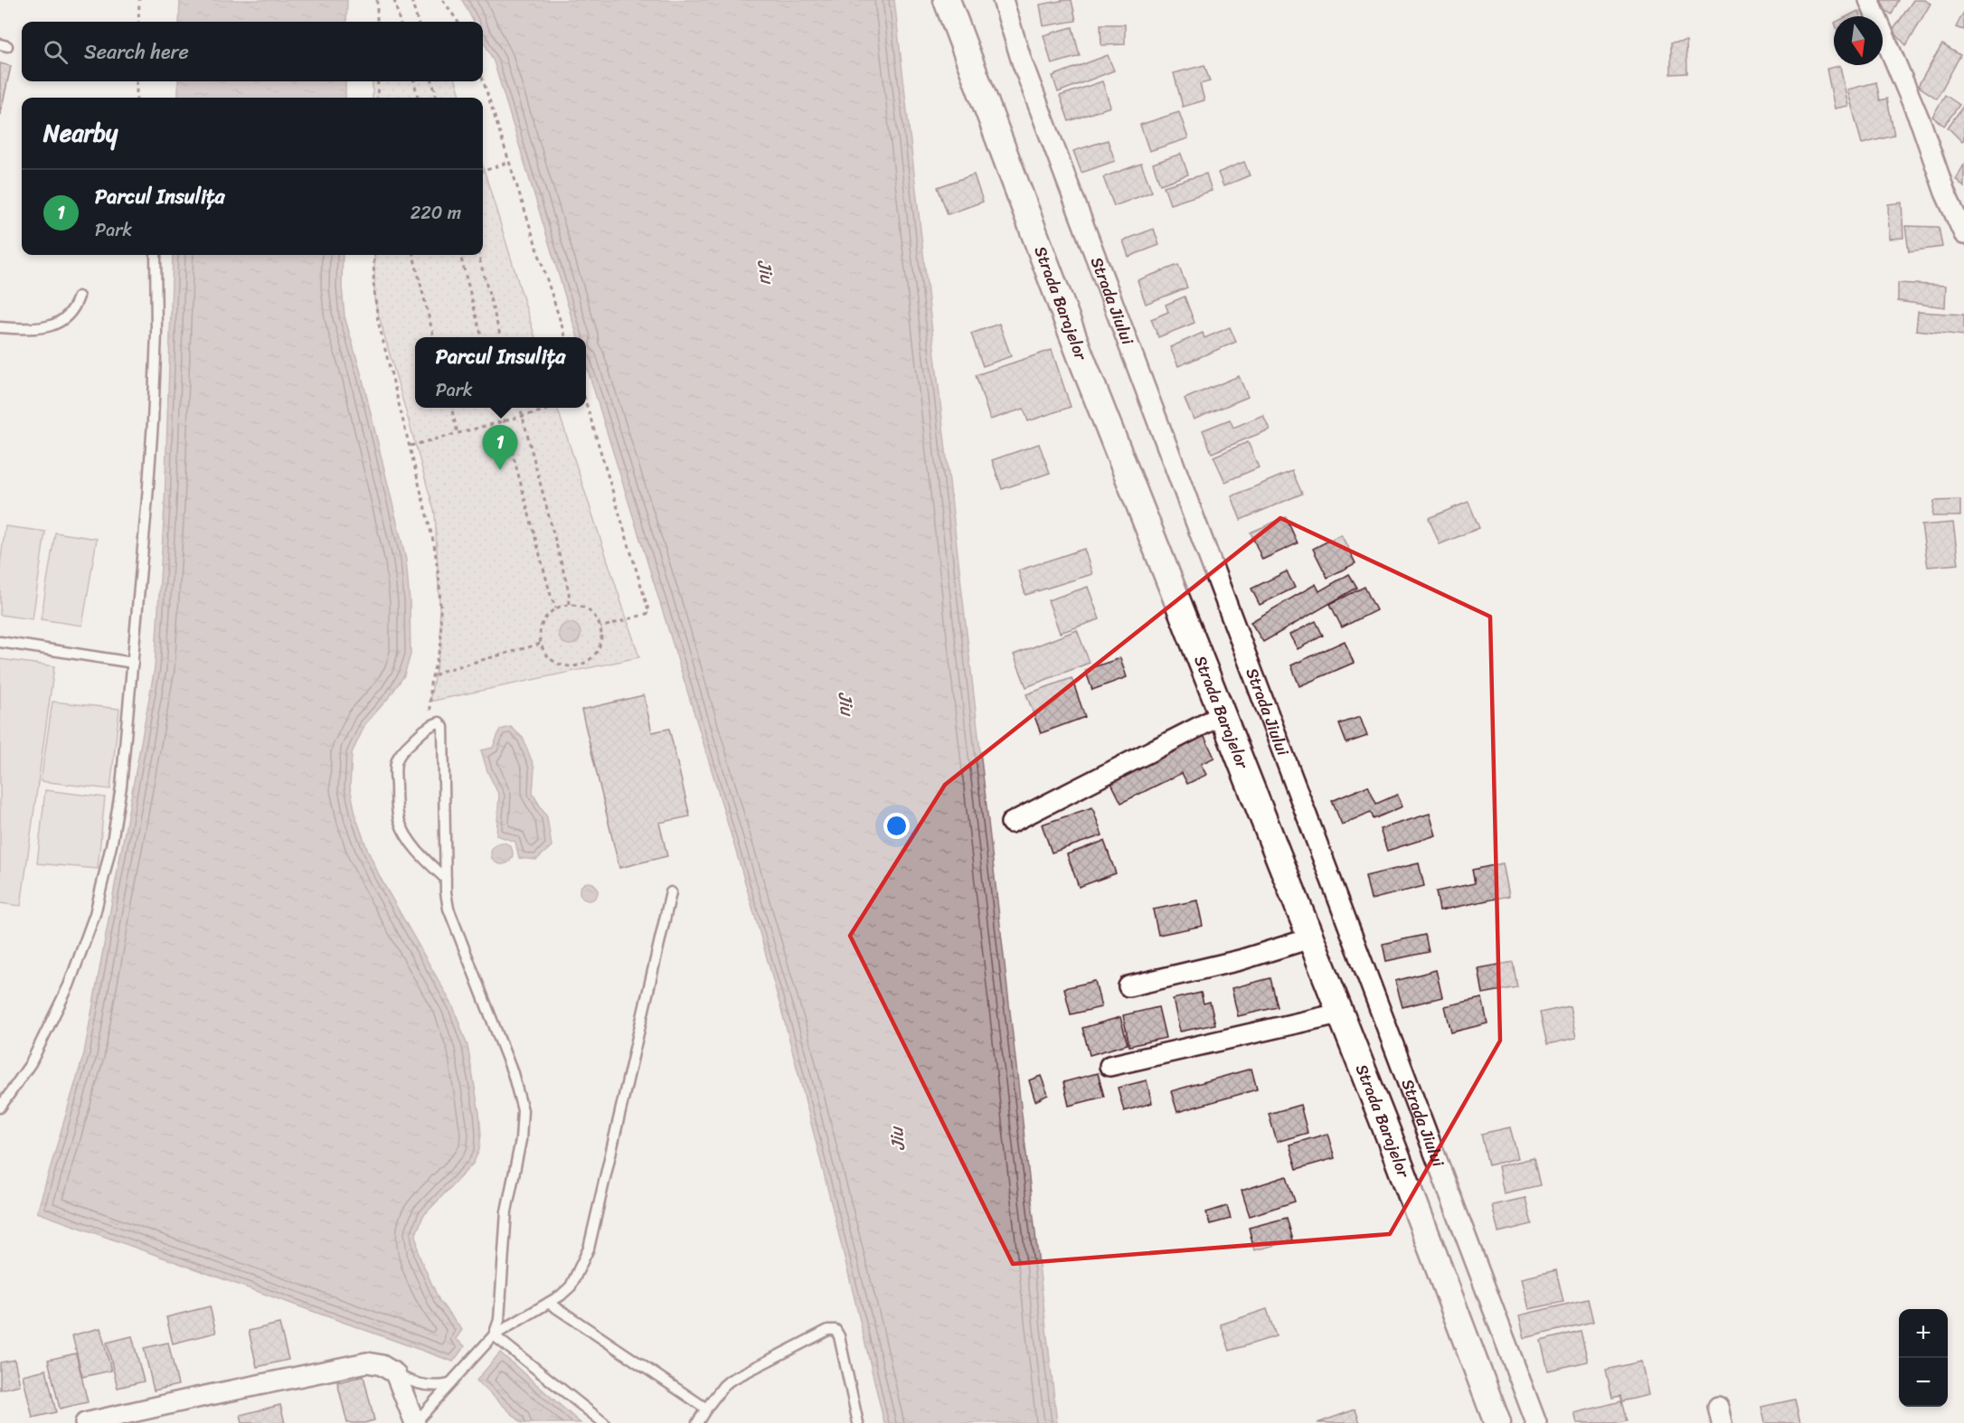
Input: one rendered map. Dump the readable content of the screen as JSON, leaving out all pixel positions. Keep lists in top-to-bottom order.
{
  "streets": {
    "main road": ["Strada Barajelor"],
    "street": ["Strada Jiului"]
  },
  "water": ["Jiu"],
  "north": "bottom",
  "page": {
    "search": "Search here",
    "heading": "Nearby",
    "list": [
      {
        "mark": "1",
        "name": "Parcul Insulița",
        "note": "Park",
        "value": "220 m"
      }
    ],
    "popup": ["Parcul Insulița", "Park"],
    "pins": "1",
    "map_buttons": ["+", "−"]
  }
}
